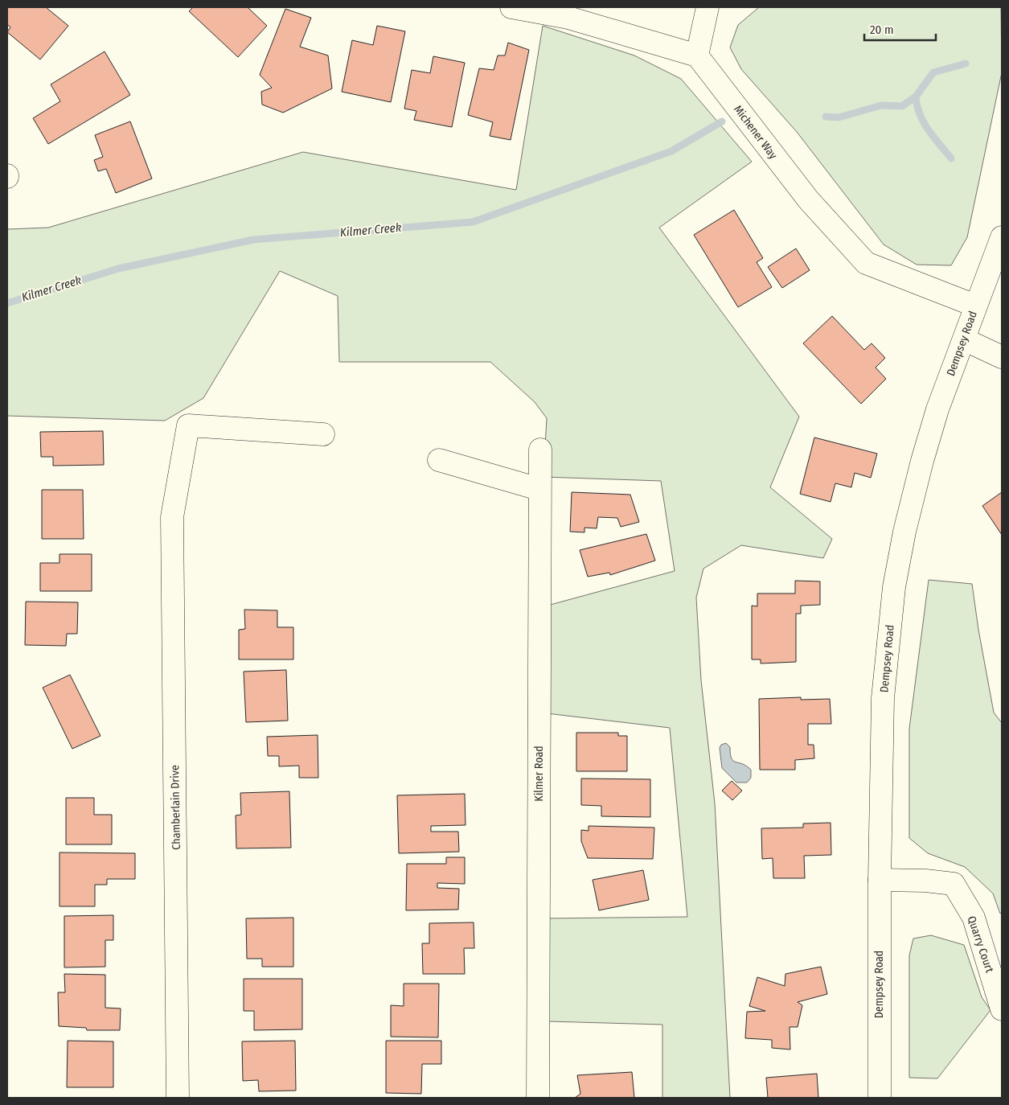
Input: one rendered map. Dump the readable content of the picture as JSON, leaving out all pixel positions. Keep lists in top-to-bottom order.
{
  "streets": {
    "street": [
      "Michener Way",
      "Dempsey Road",
      "Kilmer Road",
      "Chamberlain Drive",
      "Quarry Court"
    ]
  },
  "crossings": [
    ["Michener Way", "Dempsey Road"],
    ["Dempsey Road", "Quarry Court"]
  ],
  "water": ["Kilmer Creek"],
  "scale_bar": "20 m"
}
